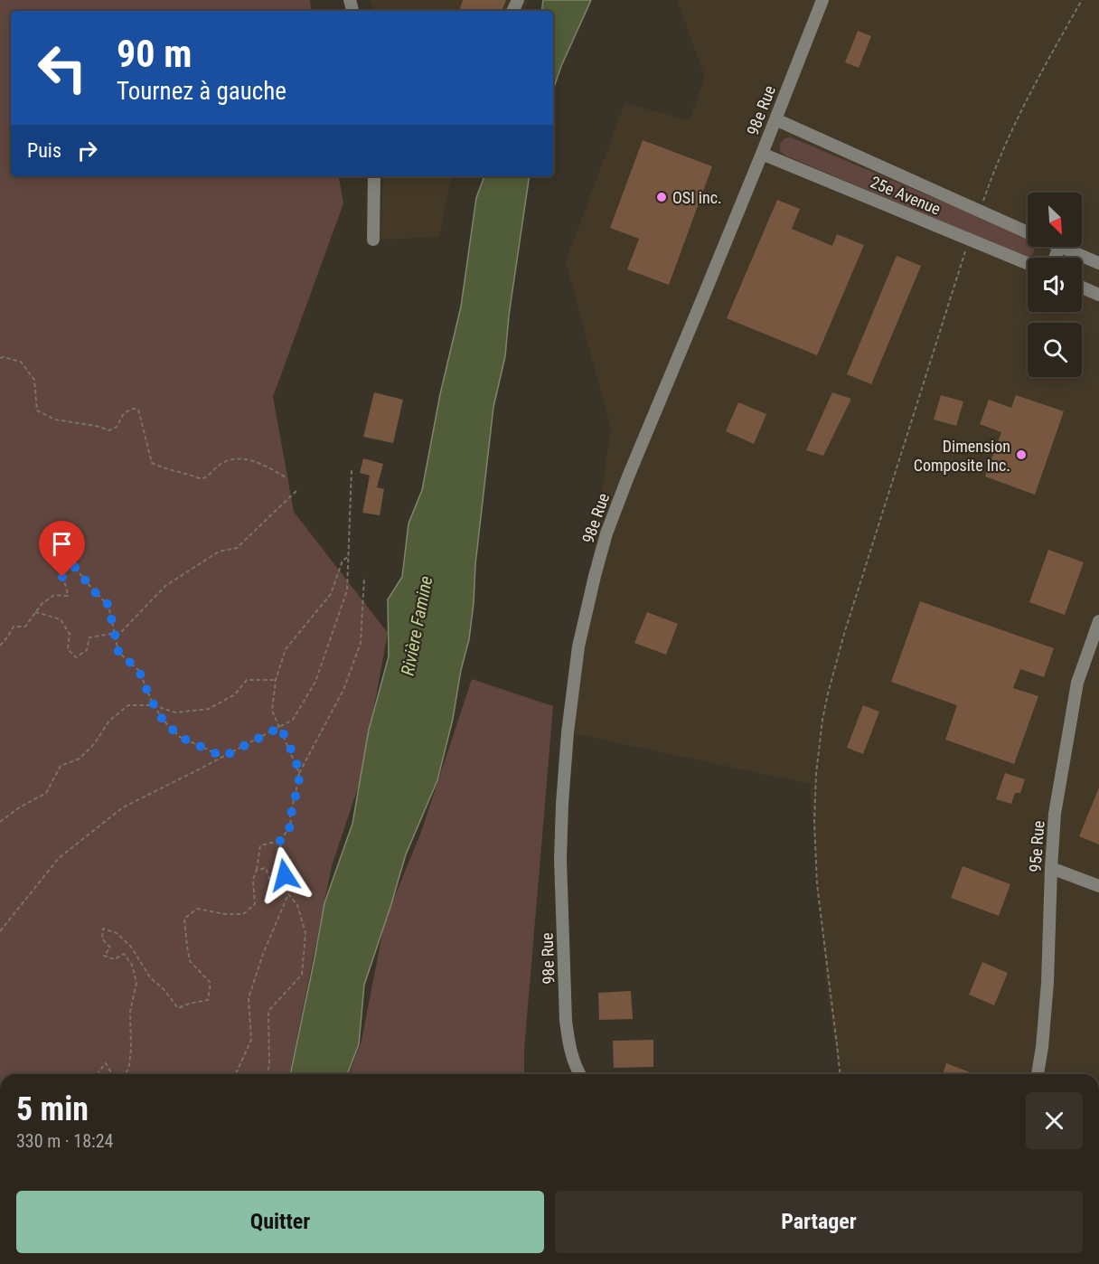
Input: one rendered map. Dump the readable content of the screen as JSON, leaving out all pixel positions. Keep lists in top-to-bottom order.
{
  "streets": {
    "street": ["98e Rue", "25e Avenue", "95e Rue"]
  },
  "crossings": [
    ["98e Rue", "25e Avenue"]
  ],
  "water": ["Rivière Famine"],
  "places": ["OSI inc.", "Dimension Composite Inc."],
  "north": "bottom right",
  "page": {
    "turn": ["90 m", "Tournez à gauche"],
    "then": "Puis",
    "heading": ["5 min", "330 m · 18:24"],
    "buttons": ["Quitter", "Partager"]
  }
}
